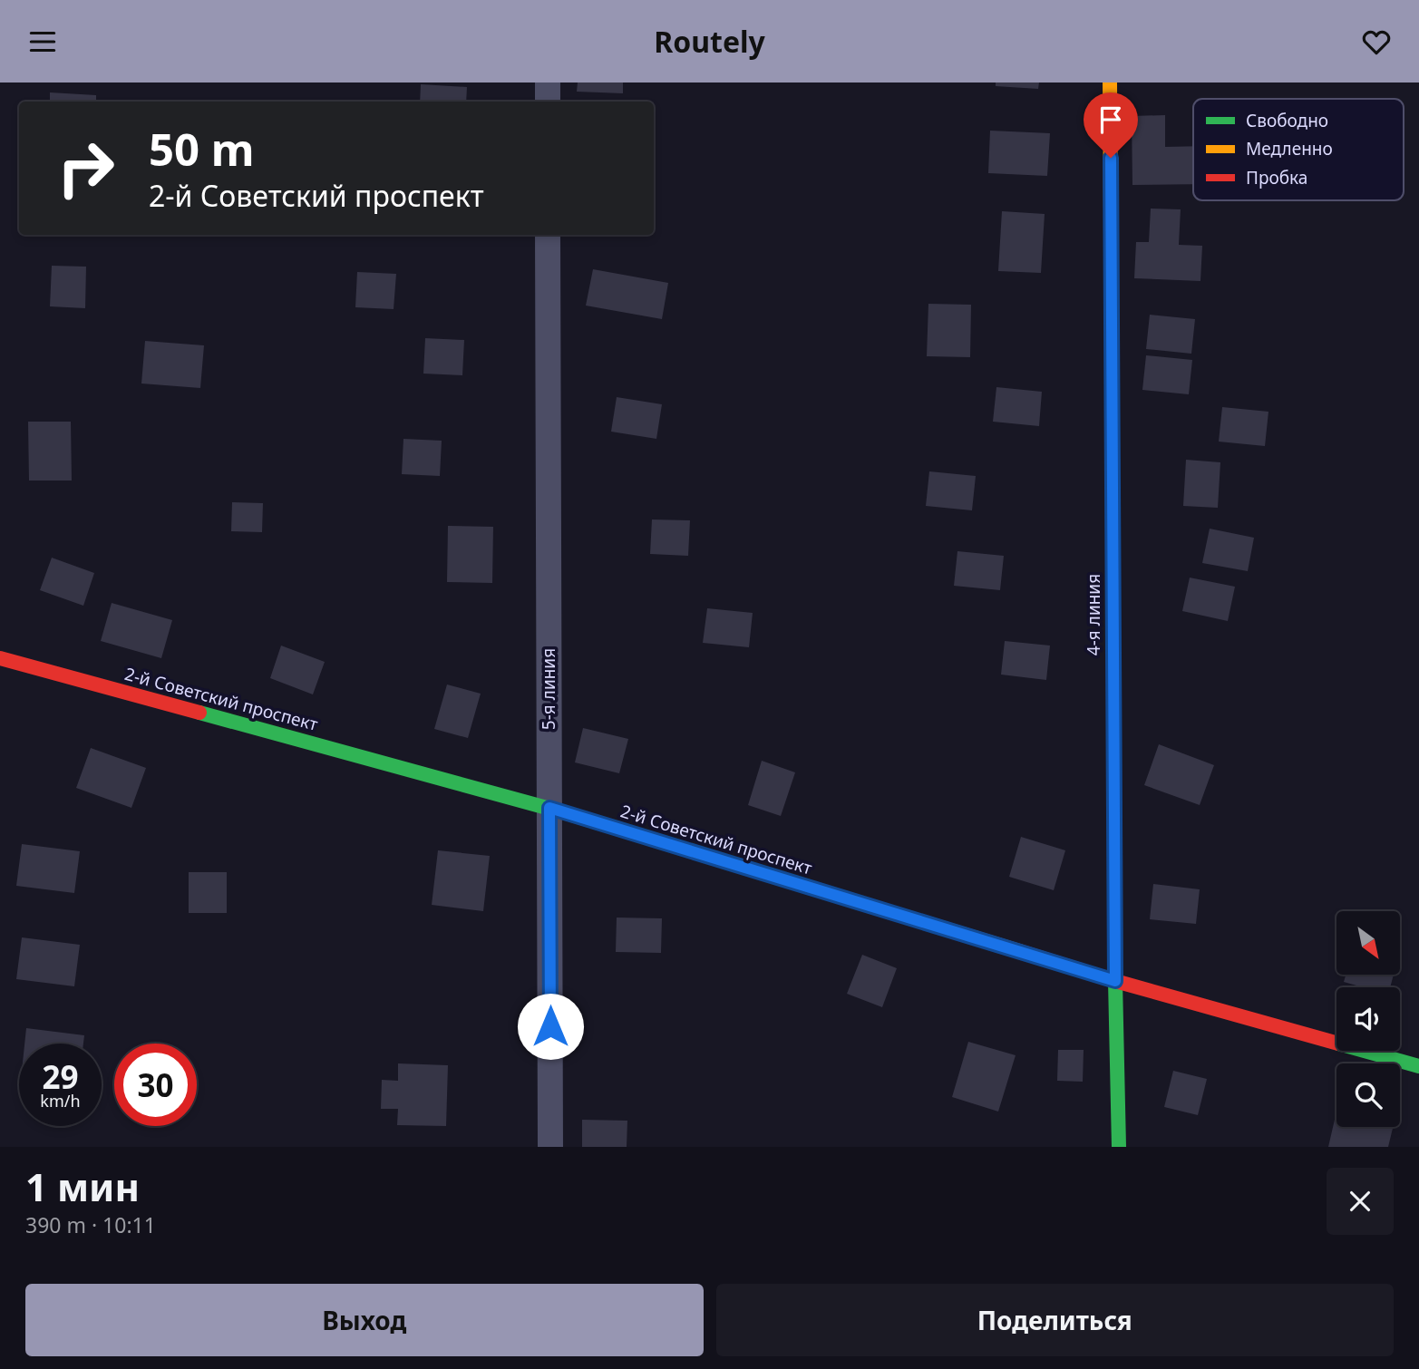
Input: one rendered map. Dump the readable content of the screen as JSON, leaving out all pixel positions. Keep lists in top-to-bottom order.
{
  "streets": {
    "street": ["4-я линия", "5-я линия", "2-й Советский проспект"]
  },
  "crossings": [
    ["4-я линия", "2-й Советский проспект"],
    ["5-я линия", "2-й Советский проспект"]
  ],
  "legend": ["Свободно", "Медленно", "Пробка"],
  "north": "bottom right",
  "page": {
    "header": "Routely",
    "turn": ["50 m", "2-й Советский проспект"],
    "speed": "29 km/h",
    "limit": "30",
    "heading": ["1 мин", "390 m · 10:11"],
    "buttons": ["Выход", "Поделиться"]
  }
}
